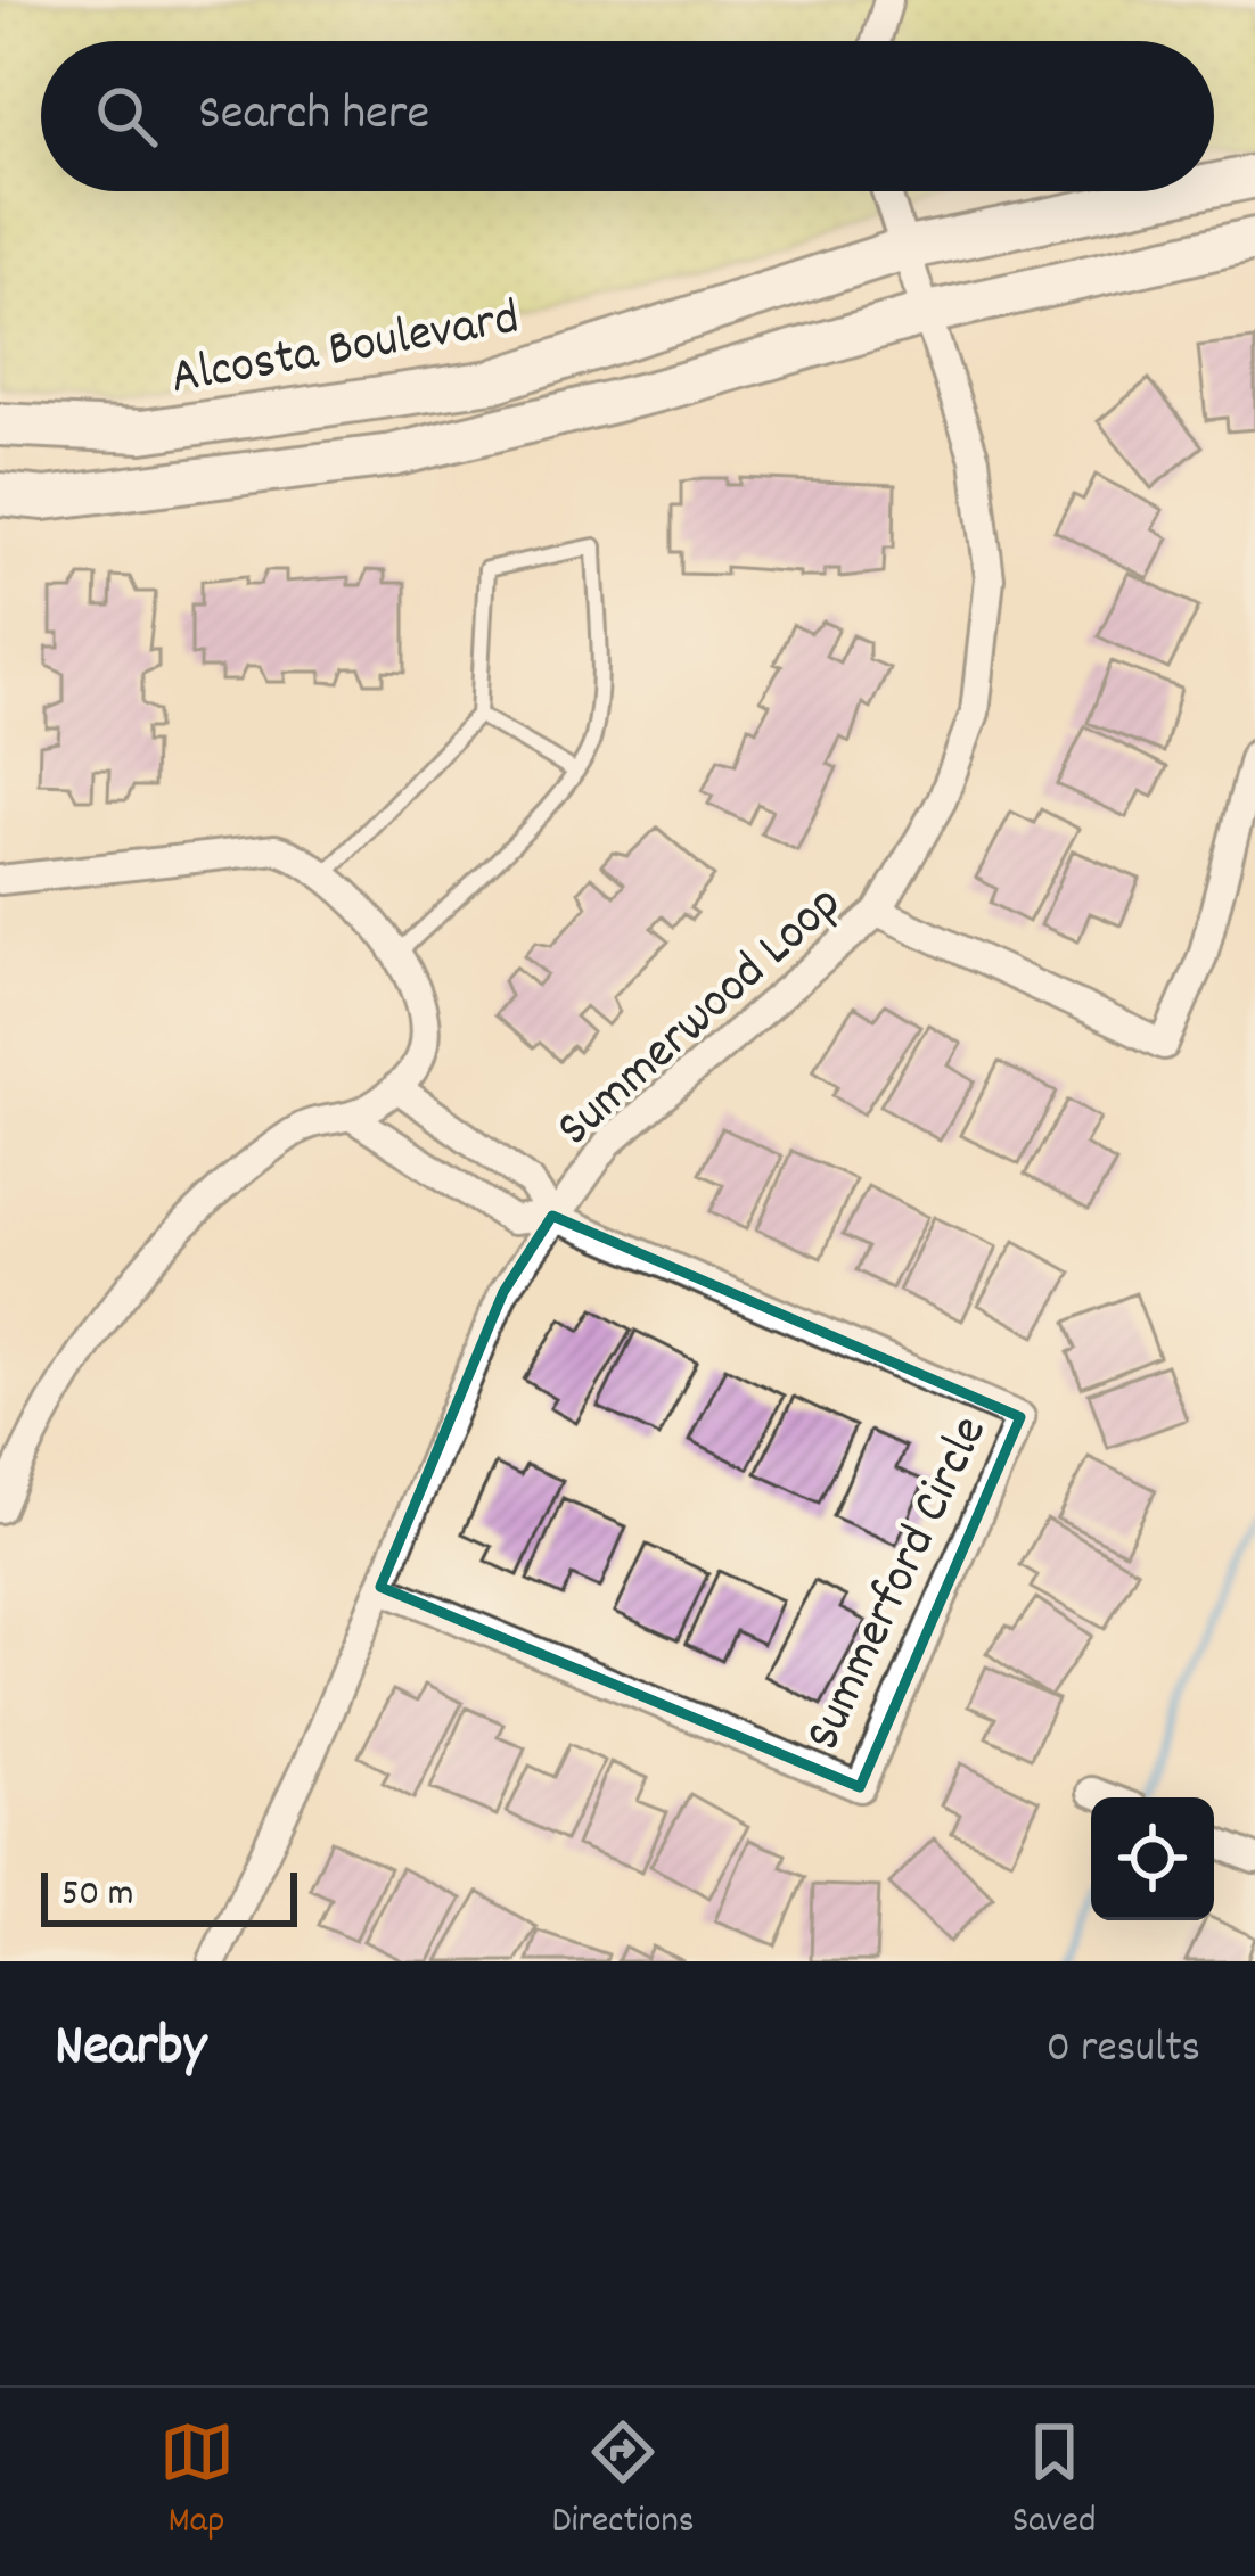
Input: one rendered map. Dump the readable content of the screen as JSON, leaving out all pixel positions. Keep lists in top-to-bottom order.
{
  "streets": {
    "main road": ["Alcosta Boulevard"],
    "street": ["Summerwood Loop", "Summerford Circle"]
  },
  "crossings": [
    ["Alcosta Boulevard", "Summerwood Loop"],
    ["Summerwood Loop", "Summerford Circle"]
  ],
  "scale_bar": "50 m",
  "page": {
    "search": "Search here",
    "scale": "50 m",
    "heading": ["Nearby", "0 results"],
    "nav": ["Map", "Directions", "Saved"]
  }
}
